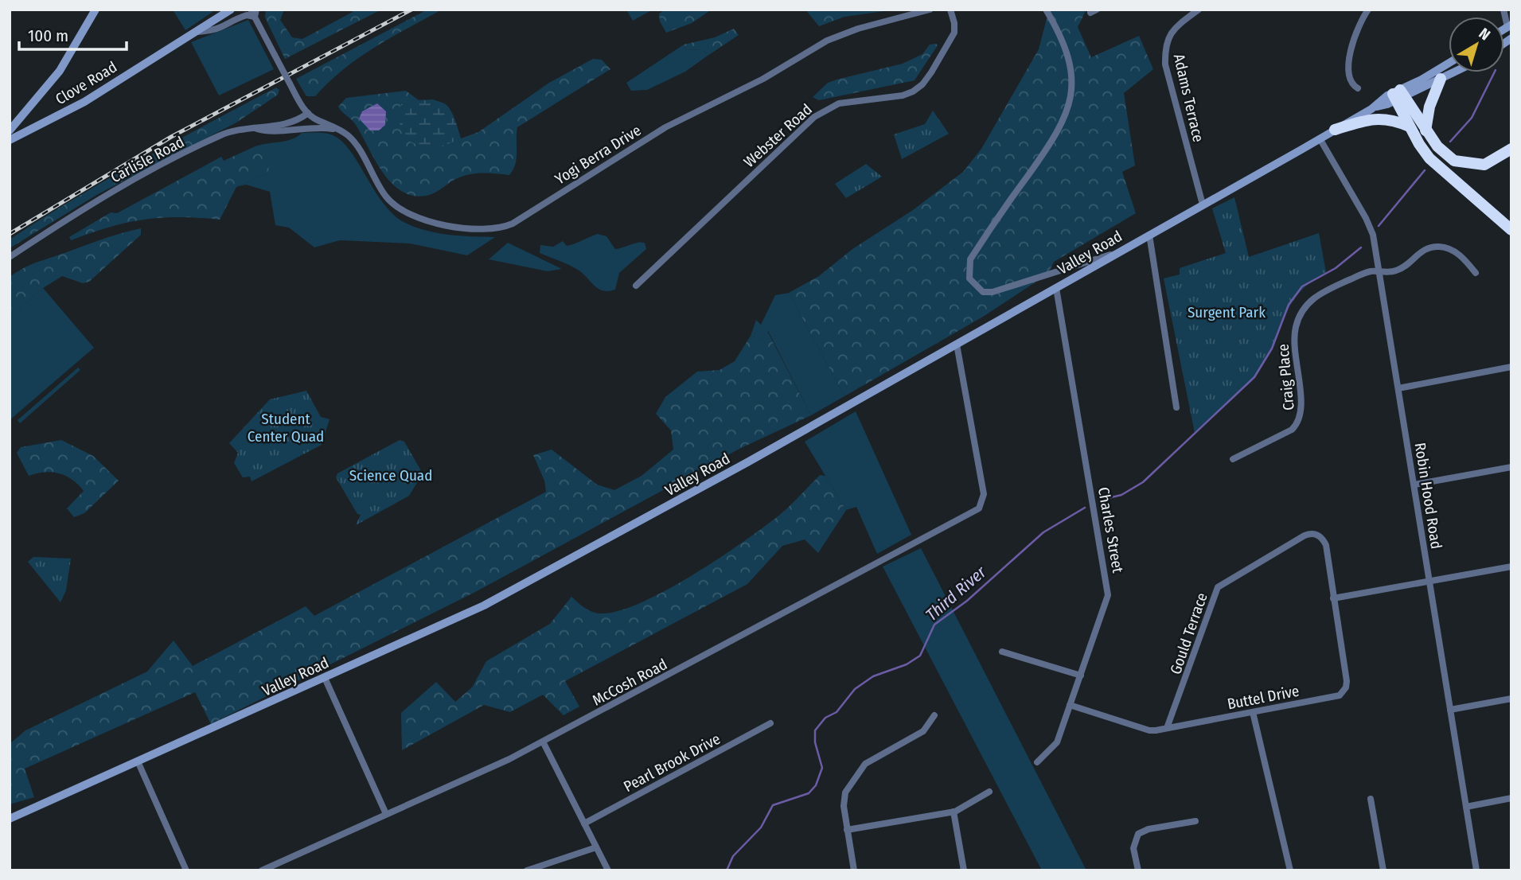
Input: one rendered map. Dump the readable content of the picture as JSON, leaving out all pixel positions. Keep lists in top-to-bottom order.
{
  "streets": {
    "main road": ["Clove Road", "Valley Road"],
    "street": [
      "Adams Terrace",
      "Webster Road",
      "Yogi Berra Drive",
      "Carlisle Road",
      "Craig Place",
      "Robin Hood Road",
      "Charles Street",
      "Gould Terrace",
      "McCosh Road",
      "Buttel Drive",
      "Pearl Brook Drive"
    ]
  },
  "crossings": [
    ["Adams Terrace", "Valley Road"],
    ["Yogi Berra Drive", "Carlisle Road"],
    ["Valley Road", "Robin Hood Road"],
    ["Valley Road", "Charles Street"],
    ["Valley Road", "McCosh Road"],
    ["Craig Place", "Robin Hood Road"],
    ["Charles Street", "Buttel Drive"],
    ["Gould Terrace", "Buttel Drive"]
  ],
  "water": ["Third River"],
  "parks": ["Surgent Park", "Student Center Quad", "Science Quad"],
  "scale_bar": "100 m",
  "north": "top right"
}
